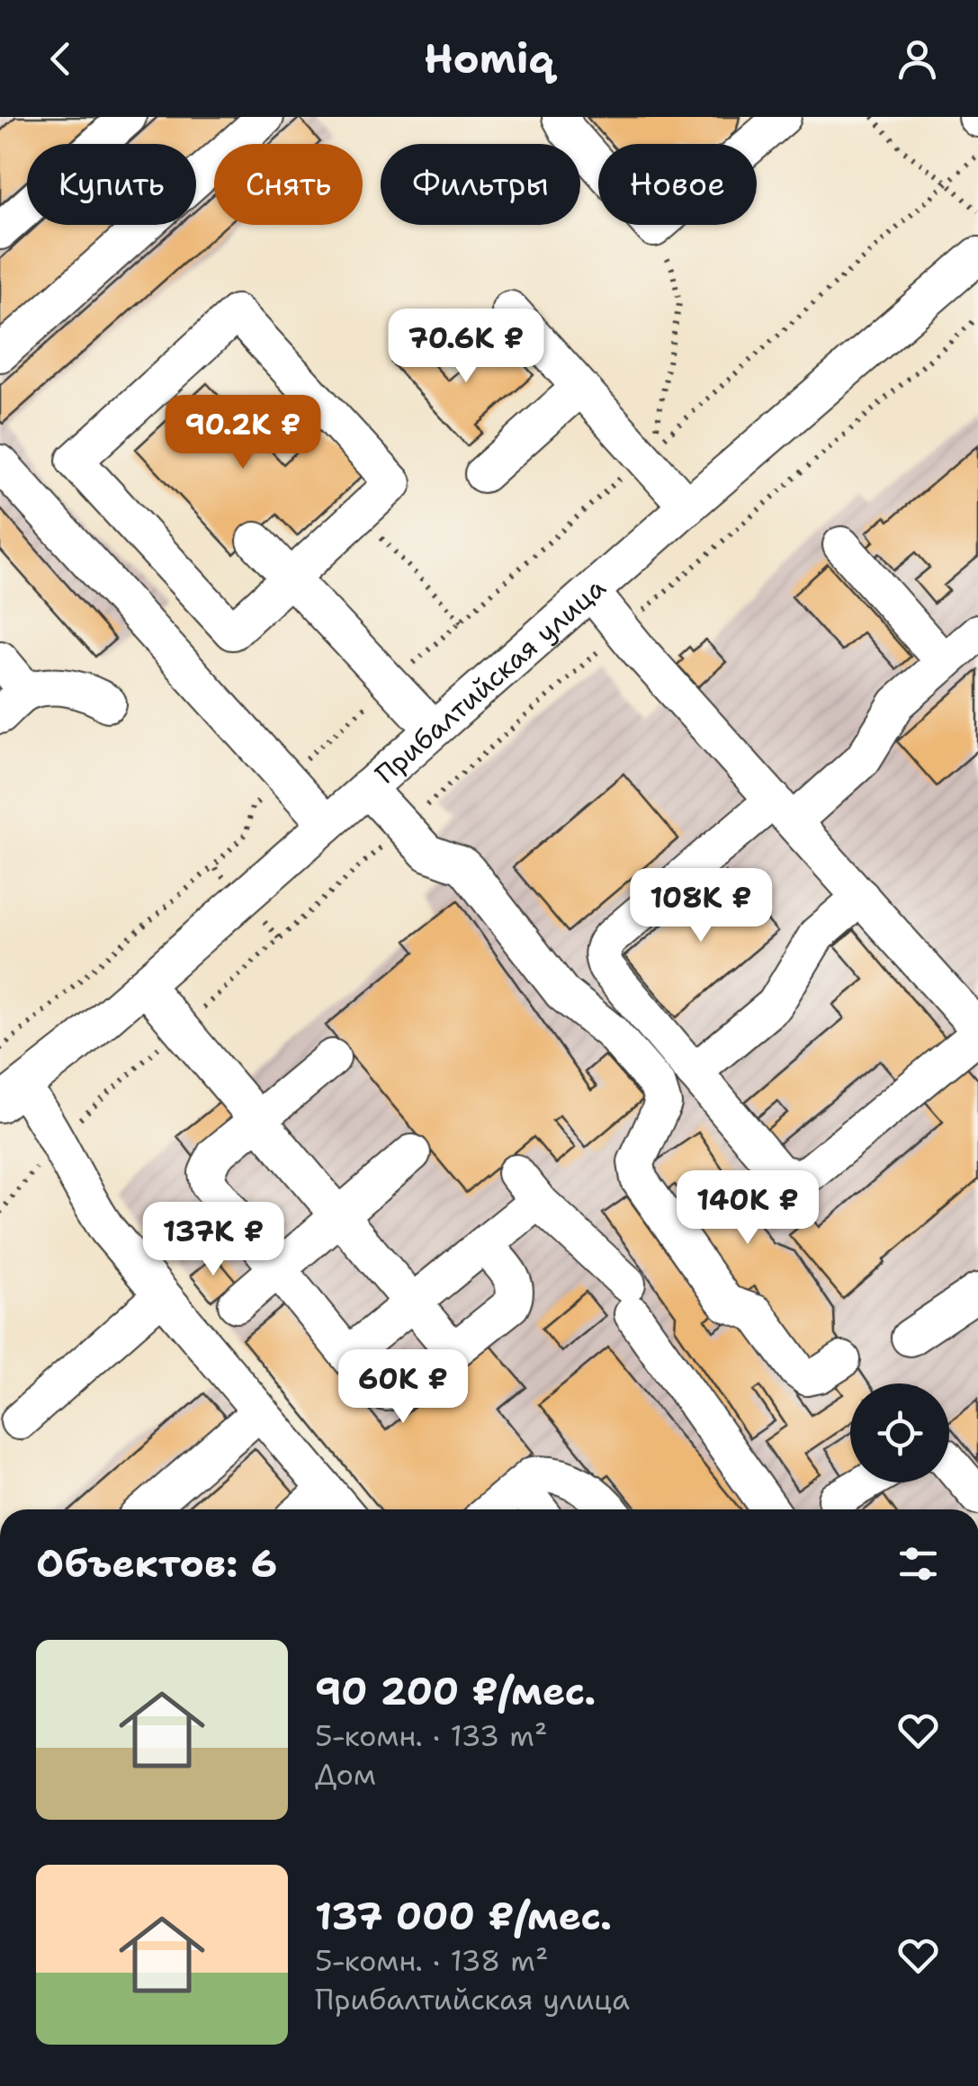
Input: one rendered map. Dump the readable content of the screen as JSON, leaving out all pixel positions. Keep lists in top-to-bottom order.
{
  "streets": {
    "street": ["Прибалтийская улица"]
  },
  "page": {
    "header": "Homiq",
    "chip": [
      "Купить",
      "Снять",
      "Фильтры",
      "Новое"
    ],
    "price": [
      "70.6K ₽",
      "90.2K ₽",
      "108K ₽",
      "140K ₽",
      "137K ₽",
      "60K ₽"
    ],
    "heading": "Объектов: 6",
    "list": [
      {
        "name": "90 200 ₽/мес.",
        "note": "5-комн. · 133 m² · Дом"
      },
      {
        "name": "137 000 ₽/мес.",
        "note": "5-комн. · 138 m² · Прибалтийская улица"
      }
    ]
  }
}
